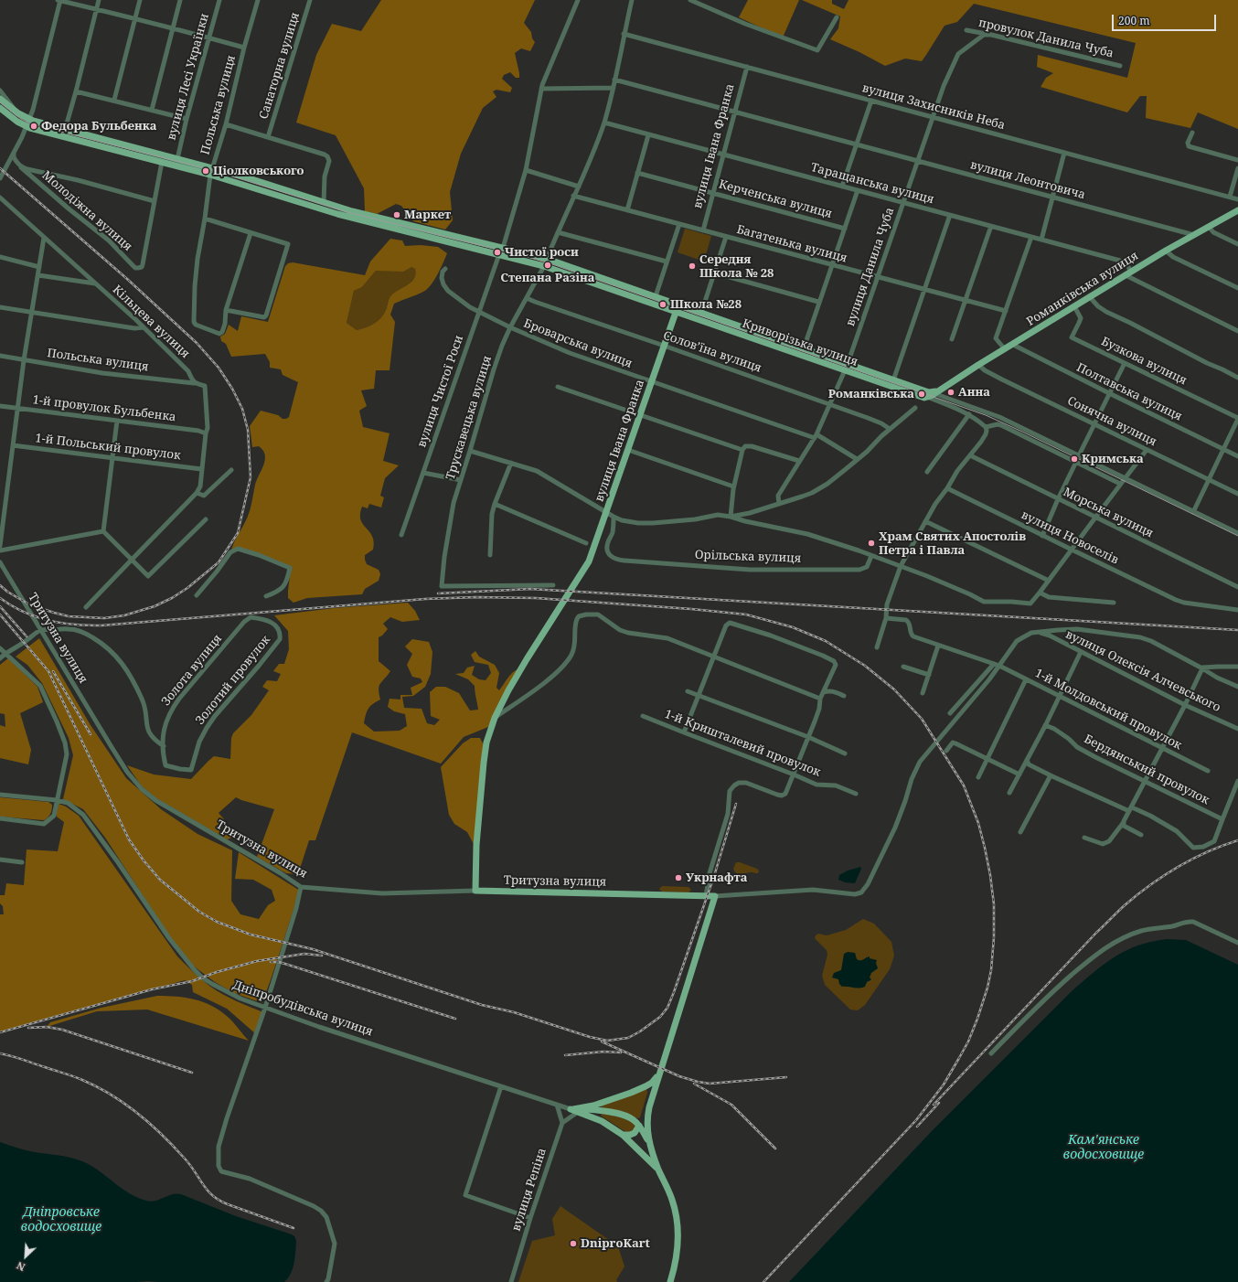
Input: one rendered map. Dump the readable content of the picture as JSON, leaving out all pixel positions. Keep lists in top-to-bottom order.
{
  "streets": {
    "main road": [
      "вулиця Івана Франка",
      "Романківська вулиця",
      "Криворізька вулиця",
      "Тритузна вулиця"
    ],
    "street": [
      "провулок Данила Чуба",
      "Санаторна вулиця",
      "вулиця Лесі Українки",
      "Польська вулиця",
      "вулиця Захисників Неба",
      "вулиця Леонтовича",
      "Таращанська вулиця",
      "Керченська вулиця",
      "Молодіжна вулиця",
      "Багатенька вулиця",
      "вулиця Данила Чуба",
      "Кільцева вулиця",
      "Броварська вулиця",
      "Соловʼїна вулиця",
      "Бузкова вулиця",
      "вулиця Чистої Роси",
      "Полтавська вулиця",
      "1-й провулок Бульбенка",
      "Трускавецька вулиця",
      "Сонячна вулиця",
      "1-й Польський провулок",
      "Морська вулиця",
      "вулиця Новоселів",
      "Орільська вулиця",
      "Золота вулиця",
      "вулиця Олексія Алчевського",
      "Золотий провулок",
      "1-й Молдовський провулок",
      "1-й Кришталевий провулок",
      "Бердянський провулок",
      "Дніпробудівська вулиця",
      "вулиця Репіна"
    ]
  },
  "crossings": [
    ["провулок Данила Чуба", "вулиця Данила Чуба"],
    ["Санаторна вулиця", "Польська вулиця"],
    ["Санаторна вулиця", "Криворізька вулиця"],
    ["вулиця Лесі Українки", "Криворізька вулиця"],
    ["Польська вулиця", "Кільцева вулиця"],
    ["Польська вулиця", "Криворізька вулиця"],
    ["вулиця Захисників Неба", "вулиця Івана Франка"],
    ["вулиця Захисників Неба", "вулиця Данила Чуба"],
    ["вулиця Івана Франка", "вулиця Леонтовича"],
    ["вулиця Івана Франка", "Таращанська вулиця"],
    ["вулиця Івана Франка", "Керченська вулиця"],
    ["вулиця Івана Франка", "Багатенька вулиця"],
    ["вулиця Івана Франка", "Криворізька вулиця"],
    ["вулиця Івана Франка", "Броварська вулиця"],
    ["вулиця Івана Франка", "Соловʼїна вулиця"],
    ["вулиця Івана Франка", "Тритузна вулиця"],
    ["вулиця Леонтовича", "вулиця Данила Чуба"],
    ["вулиця Леонтовича", "Романківська вулиця"],
    ["Таращанська вулиця", "вулиця Данила Чуба"],
    ["Таращанська вулиця", "Романківська вулиця"],
    ["Молодіжна вулиця", "Криворізька вулиця"],
    ["Багатенька вулиця", "вулиця Данила Чуба"],
    ["вулиця Данила Чуба", "Криворізька вулиця"],
    ["вулиця Данила Чуба", "Броварська вулиця"],
    ["вулиця Данила Чуба", "Соловʼїна вулиця"],
    ["Романківська вулиця", "Криворізька вулиця"],
    ["Романківська вулиця", "Бузкова вулиця"],
    ["Романківська вулиця", "Полтавська вулиця"],
    ["Романківська вулиця", "Сонячна вулиця"],
    ["Кільцева вулиця", "1-й провулок Бульбенка"],
    ["Кільцева вулиця", "1-й Польський провулок"],
    ["Криворізька вулиця", "вулиця Чистої Роси"],
    ["Криворізька вулиця", "Трускавецька вулиця"],
    ["Броварська вулиця", "вулиця Чистої Роси"],
    ["Броварська вулиця", "Трускавецька вулиця"],
    ["Соловʼїна вулиця", "Трускавецька вулиця"],
    ["Золота вулиця", "Золотий провулок"]
  ],
  "water": ["Кам'янське водосховище", "Дніпровське водосховище"],
  "places": [
    "Федора Бульбенка",
    "Ціолковського",
    "Маркет",
    "Чистої роси",
    "Степана Разіна",
    "Середня Школа № 28",
    "Школа №28",
    "Анна",
    "Романківська",
    "Кримська",
    "Храм Святих Апостолів Петра і Павла",
    "Укрнафта",
    "DniproKart"
  ],
  "scale_bar": "200 m",
  "north": "bottom left"
}
